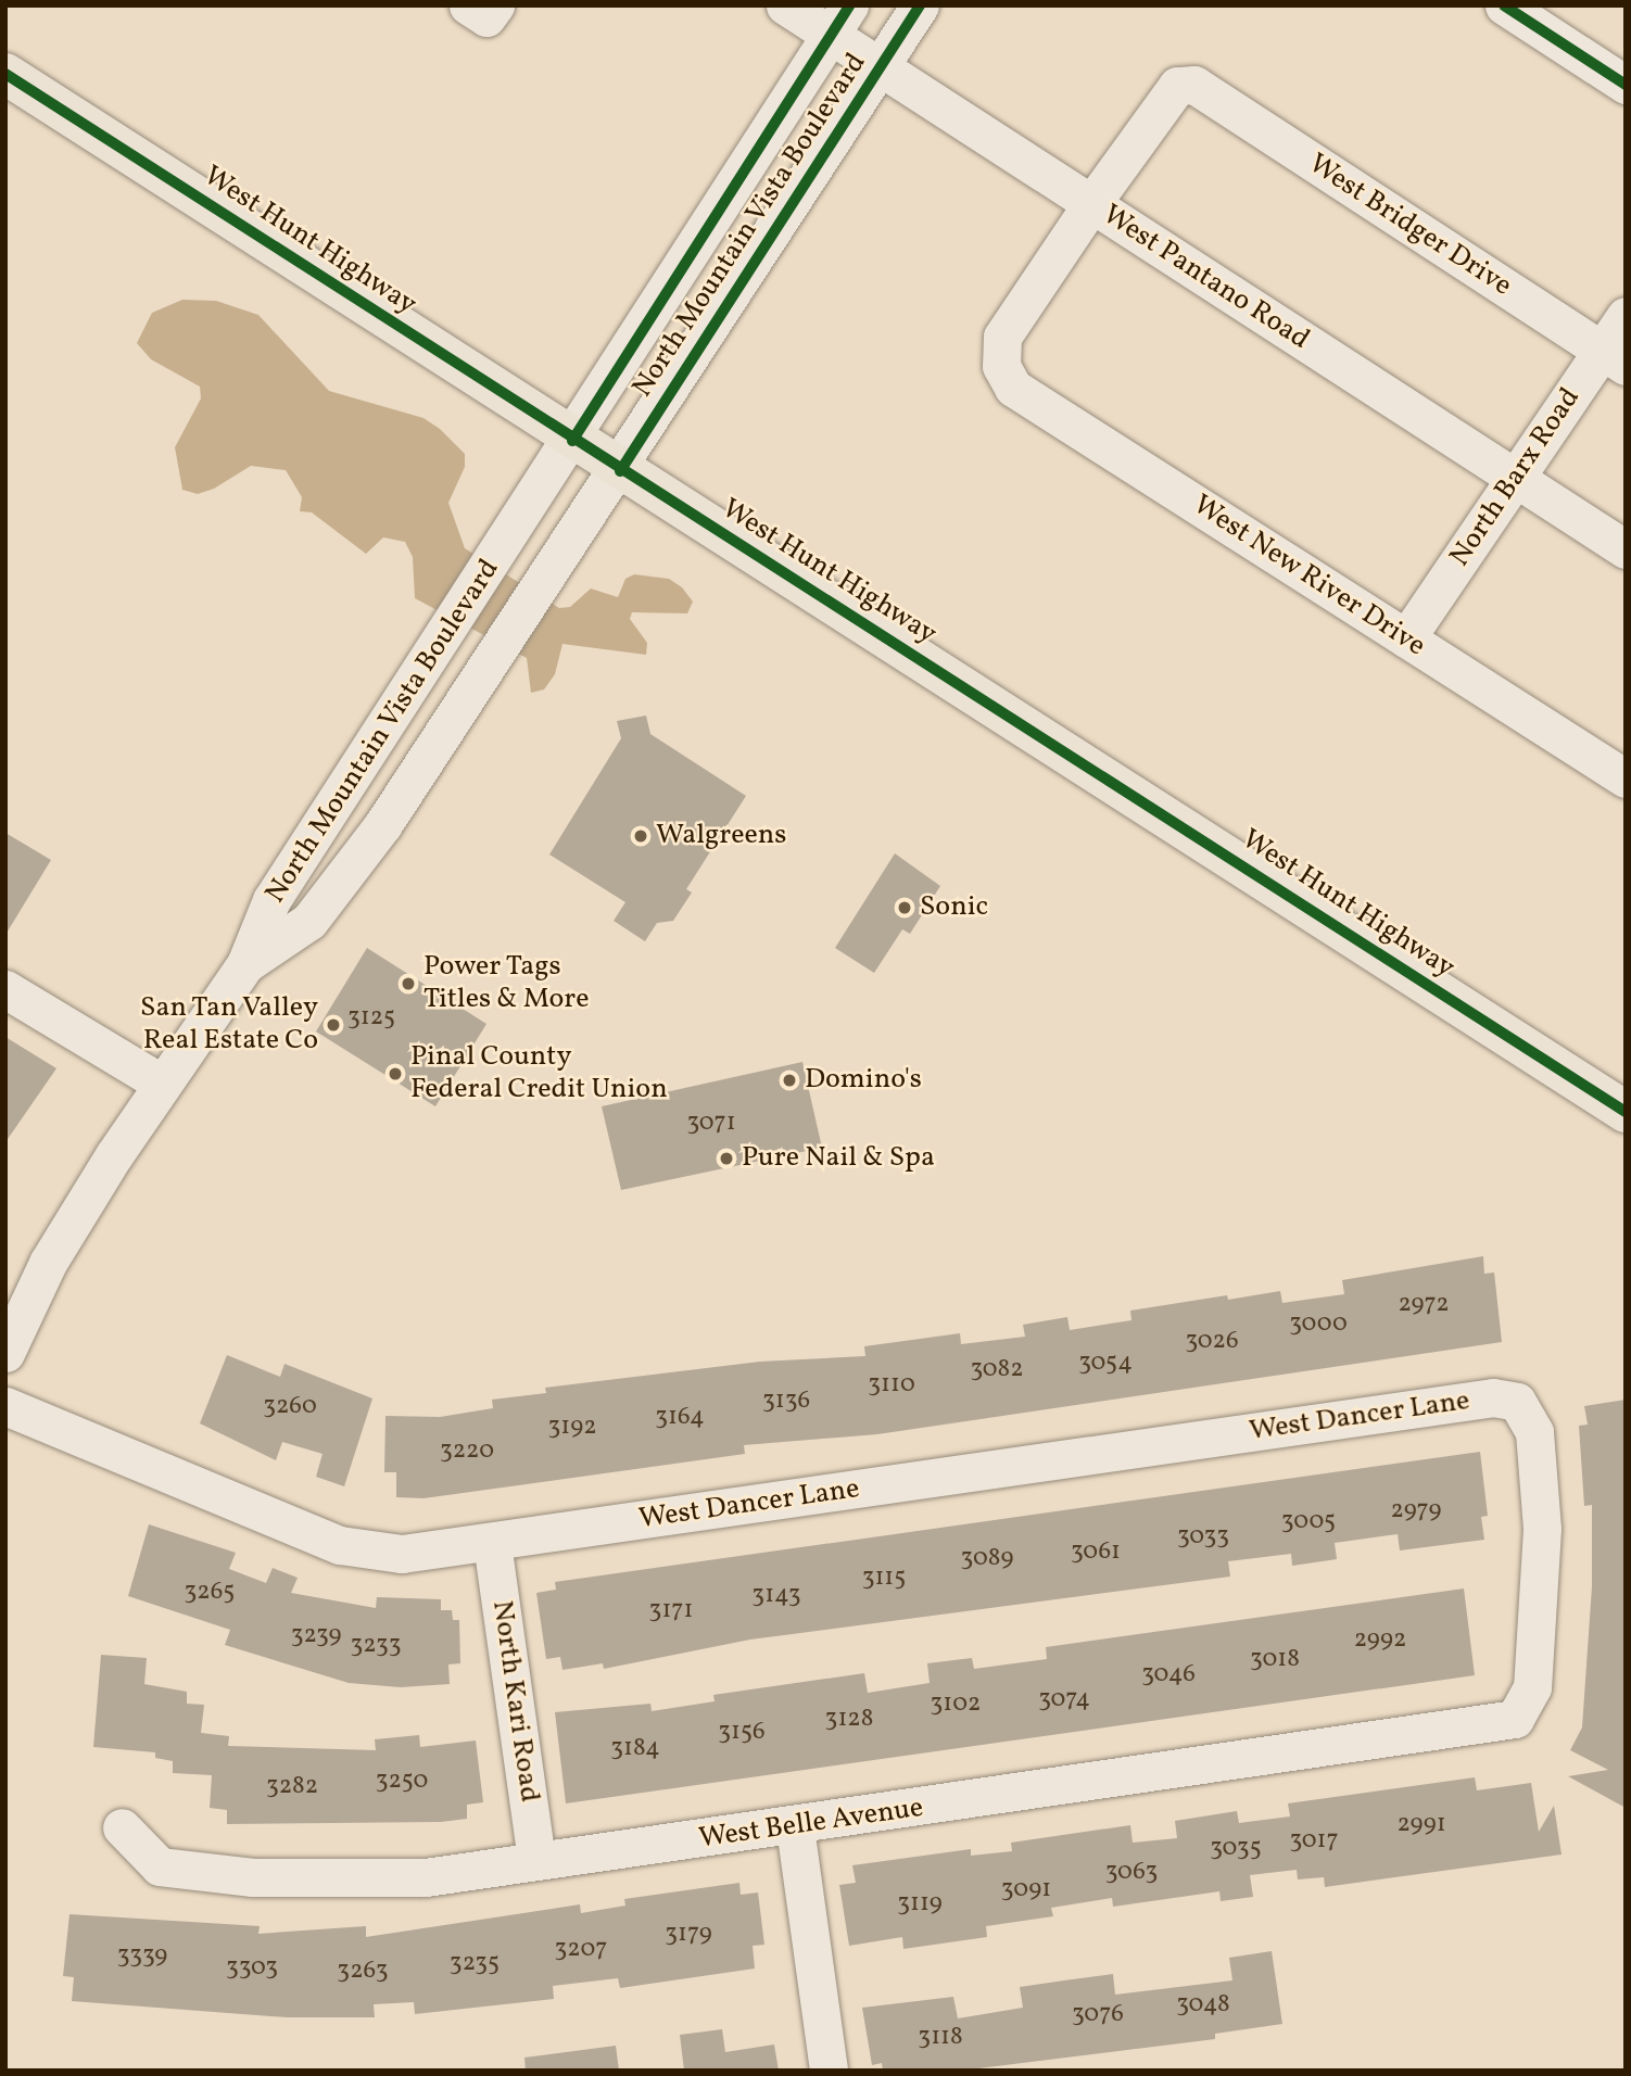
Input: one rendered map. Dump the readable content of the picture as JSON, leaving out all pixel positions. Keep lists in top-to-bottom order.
{
  "streets": {
    "main road": ["West Hunt Highway"],
    "street": [
      "North Mountain Vista Boulevard",
      "West Bridger Drive",
      "West Pantano Road",
      "North Barx Road",
      "West New River Drive",
      "West Dancer Lane",
      "North Kari Road",
      "West Belle Avenue"
    ]
  },
  "crossings": [
    ["North Mountain Vista Boulevard", "West Hunt Highway"],
    ["North Mountain Vista Boulevard", "West Pantano Road"],
    ["West Bridger Drive", "West Pantano Road"],
    ["West Bridger Drive", "North Barx Road"],
    ["West Bridger Drive", "West New River Drive"],
    ["West Pantano Road", "North Barx Road"],
    ["West Pantano Road", "West New River Drive"],
    ["North Barx Road", "West New River Drive"],
    ["West Dancer Lane", "North Kari Road"],
    ["West Dancer Lane", "West Belle Avenue"],
    ["North Kari Road", "West Belle Avenue"]
  ],
  "places": [
    "Walgreens",
    "Sonic",
    "Power Tags Titles & More",
    "San Tan Valley Real Estate Co",
    "Pinal County Federal Credit Union",
    "Domino's",
    "Pure Nail & Spa"
  ],
  "house_numbers": [
    "3125",
    "3071",
    "2972",
    "3000",
    "3026",
    "3054",
    "3082",
    "3110",
    "3136",
    "3260",
    "3164",
    "3192",
    "3220",
    "2979",
    "3005",
    "3033",
    "3061",
    "3089",
    "3115",
    "3265",
    "3143",
    "3171",
    "3239",
    "2992",
    "3233",
    "3018",
    "3046",
    "3074",
    "3102",
    "3128",
    "3156",
    "3184",
    "3250",
    "3282",
    "2991",
    "3017",
    "3035",
    "3063",
    "3091",
    "3119",
    "3179",
    "3207",
    "3339",
    "3235",
    "3303",
    "3263",
    "3048",
    "3076",
    "3118"
  ]
}
